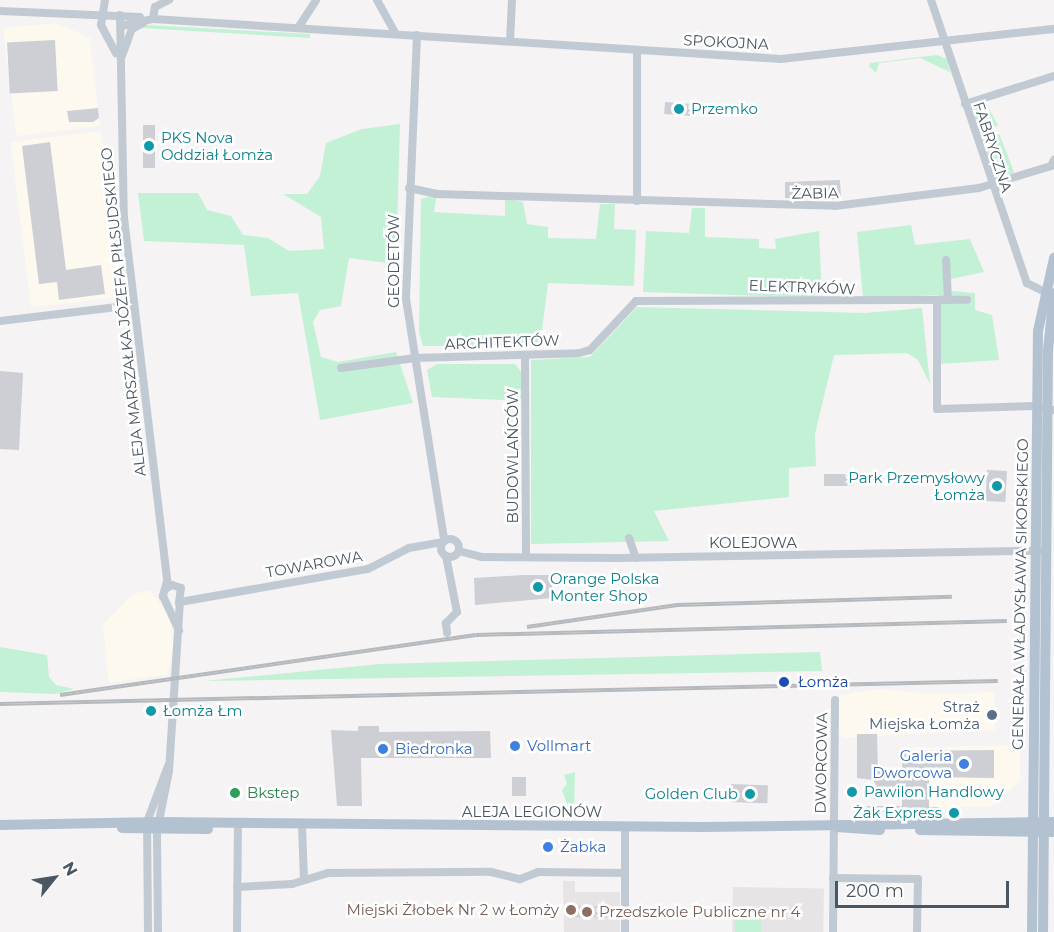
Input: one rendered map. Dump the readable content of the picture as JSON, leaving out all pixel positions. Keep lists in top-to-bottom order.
{
  "streets": {
    "main road": ["GENERAŁA WŁADYSŁAWA SIKORSKIEGO", "ALEJA LEGIONÓW"],
    "street": [
      "SPOKOJNA",
      "FABRYCZNA",
      "ŻABIA",
      "GEODETÓW",
      "ELEKTRYKÓW",
      "ALEJA MARSZAŁKA JÓZEFA PIŁSUDSKIEGO",
      "ARCHITEKTÓW",
      "BUDOWLAŃCÓW",
      "KOLEJOWA",
      "TOWAROWA",
      "DWORCOWA"
    ]
  },
  "crossings": [
    ["SPOKOJNA", "FABRYCZNA"],
    ["SPOKOJNA", "GEODETÓW"],
    ["SPOKOJNA", "ALEJA MARSZAŁKA JÓZEFA PIŁSUDSKIEGO"],
    ["FABRYCZNA", "ŻABIA"],
    ["FABRYCZNA", "GENERAŁA WŁADYSŁAWA SIKORSKIEGO"],
    ["ŻABIA", "GEODETÓW"],
    ["GEODETÓW", "ARCHITEKTÓW"],
    ["GEODETÓW", "KOLEJOWA"],
    ["GEODETÓW", "TOWAROWA"],
    ["ELEKTRYKÓW", "ARCHITEKTÓW"],
    ["ALEJA MARSZAŁKA JÓZEFA PIŁSUDSKIEGO", "TOWAROWA"],
    ["ALEJA MARSZAŁKA JÓZEFA PIŁSUDSKIEGO", "ALEJA LEGIONÓW"],
    ["ARCHITEKTÓW", "BUDOWLAŃCÓW"],
    ["BUDOWLAŃCÓW", "KOLEJOWA"],
    ["KOLEJOWA", "TOWAROWA"],
    ["KOLEJOWA", "GENERAŁA WŁADYSŁAWA SIKORSKIEGO"],
    ["GENERAŁA WŁADYSŁAWA SIKORSKIEGO", "ALEJA LEGIONÓW"],
    ["DWORCOWA", "ALEJA LEGIONÓW"]
  ],
  "places": [
    "Przemko",
    "PKS Nova Oddział Łomża",
    "Park Przemysłowy Łomża",
    "Orange Polska Monter Shop",
    "Łomża",
    "Łomża Łm",
    "Straż Miejska Łomża",
    "Vollmart",
    "Biedronka",
    "Galeria Dworcowa",
    "Pawilon Handlowy",
    "Bkstep",
    "Golden Club",
    "Żak Express",
    "Żabka",
    "Miejski Żłobek Nr 2 w Łomży",
    "Przedszkole Publiczne nr 4"
  ],
  "scale_bar": "200 m",
  "north": "top right"
}
